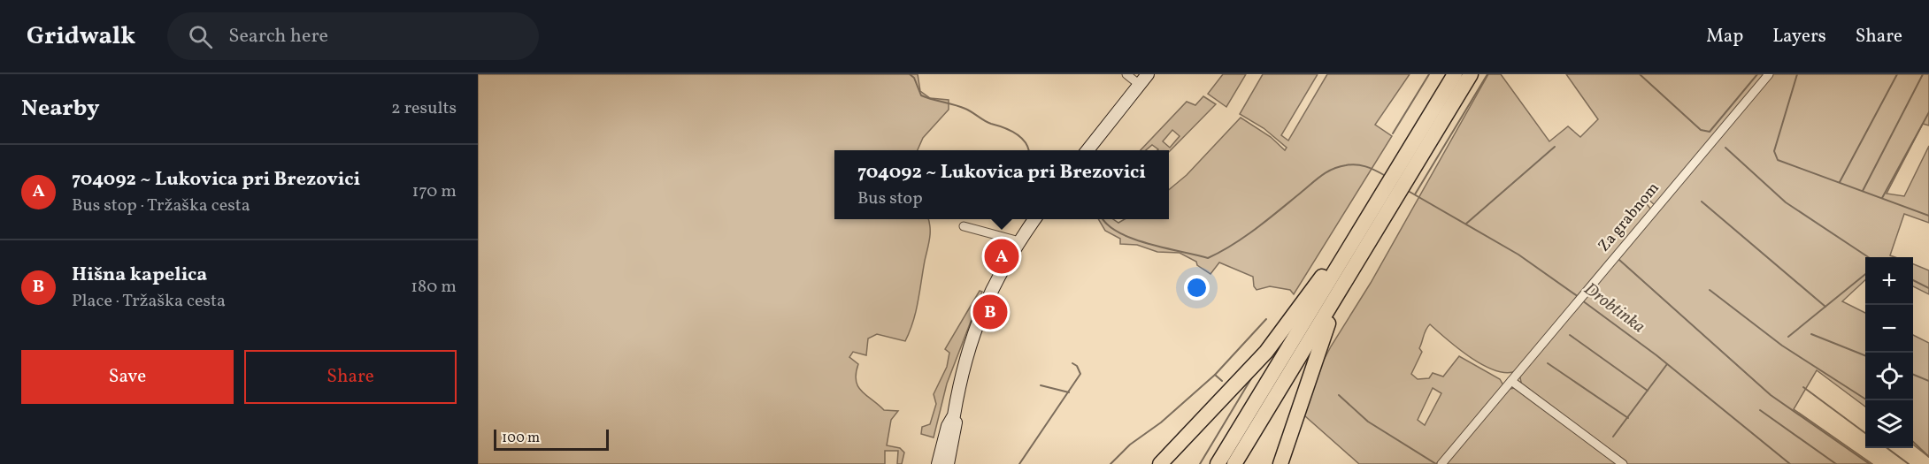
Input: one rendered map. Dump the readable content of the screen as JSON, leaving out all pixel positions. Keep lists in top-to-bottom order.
{
  "streets": {
    "street": ["Za grabnom"]
  },
  "water": ["Drobtinka"],
  "scale_bar": "100 m",
  "page": {
    "header": "Gridwalk",
    "search": "Search here",
    "nav": ["Map", "Layers", "Share"],
    "heading": ["Nearby", "2 results"],
    "list": [
      {
        "mark": "A",
        "name": "704092 ~ Lukovica pri Brezovici",
        "note": "Bus stop · Tržaška cesta",
        "value": "170 m"
      },
      {
        "mark": "B",
        "name": "Hišna kapelica",
        "note": "Place · Tržaška cesta",
        "value": "180 m"
      }
    ],
    "popup": ["704092 ~ Lukovica pri Brezovici", "Bus stop"],
    "pins": ["A", "B"],
    "map_buttons": ["+", "−"],
    "buttons": ["Save", "Share"],
    "scale": "100 m"
  }
}
